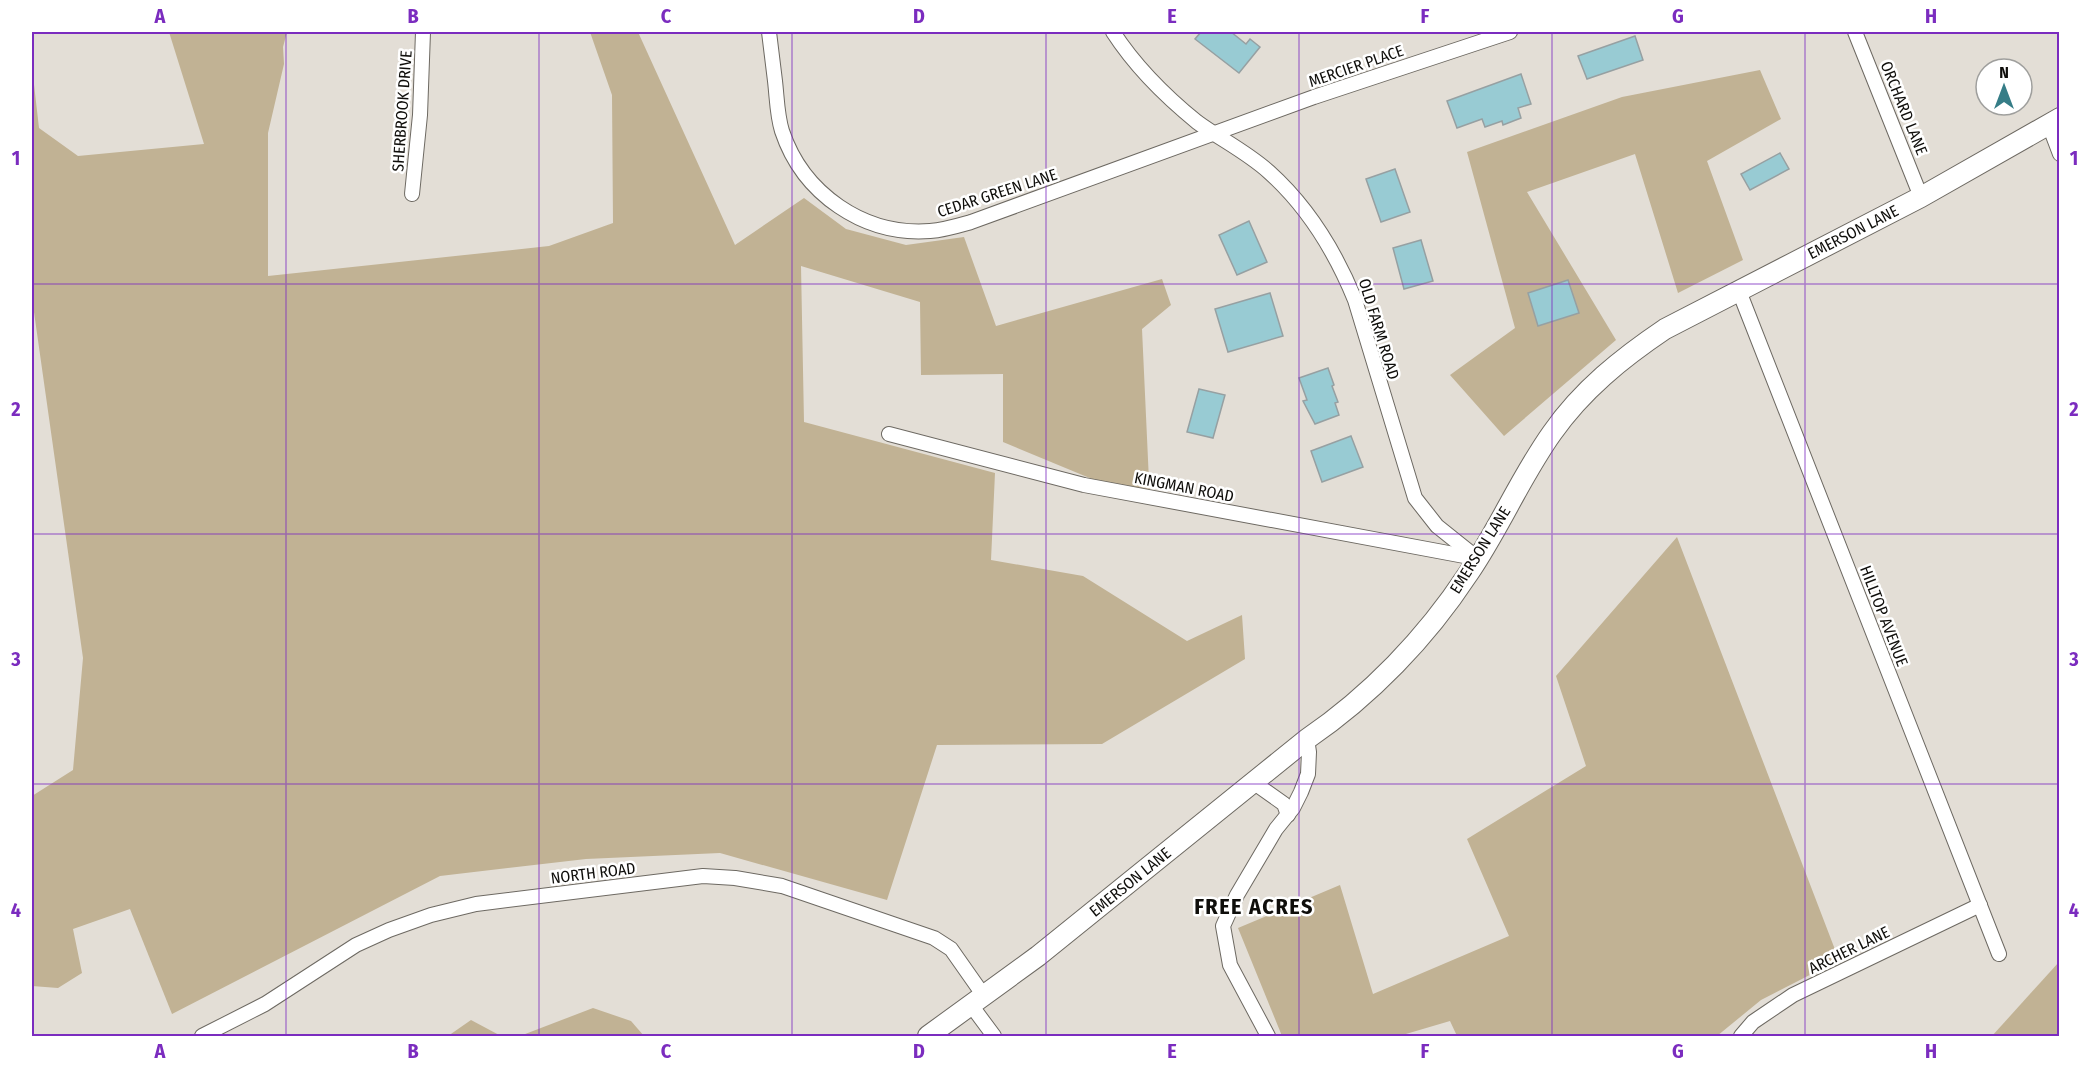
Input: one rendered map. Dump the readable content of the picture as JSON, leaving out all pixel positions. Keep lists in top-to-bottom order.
{
  "streets": {
    "street": [
      "MERCIER PLACE",
      "ORCHARD LANE",
      "SHERBROOK DRIVE",
      "CEDAR GREEN LANE",
      "EMERSON LANE",
      "OLD FARM ROAD",
      "KINGMAN ROAD",
      "HILLTOP AVENUE",
      "NORTH ROAD",
      "ARCHER LANE"
    ]
  },
  "crossings": [
    ["MERCIER PLACE", "CEDAR GREEN LANE"],
    ["MERCIER PLACE", "OLD FARM ROAD"],
    ["ORCHARD LANE", "EMERSON LANE"],
    ["CEDAR GREEN LANE", "OLD FARM ROAD"],
    ["EMERSON LANE", "OLD FARM ROAD"],
    ["EMERSON LANE", "KINGMAN ROAD"],
    ["EMERSON LANE", "HILLTOP AVENUE"],
    ["EMERSON LANE", "NORTH ROAD"],
    ["OLD FARM ROAD", "KINGMAN ROAD"],
    ["HILLTOP AVENUE", "ARCHER LANE"]
  ],
  "districts": ["FREE ACRES"],
  "north": "top",
  "grid": {
    "columns": [
      "A",
      "B",
      "C",
      "D",
      "E",
      "F",
      "G",
      "H"
    ],
    "rows": [
      "1",
      "2",
      "3",
      "4"
    ]
  }
}
